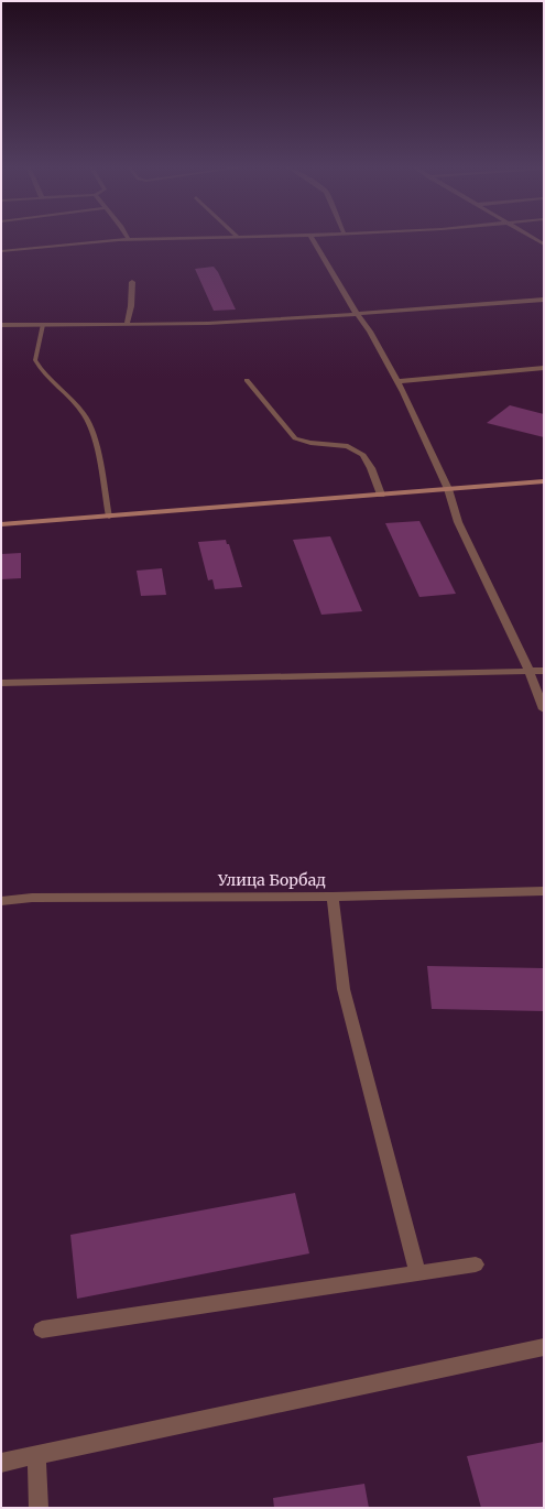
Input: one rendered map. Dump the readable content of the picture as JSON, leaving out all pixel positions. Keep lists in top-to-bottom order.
{
  "streets": {
    "street": ["Улица Борбад"]
  }
}
